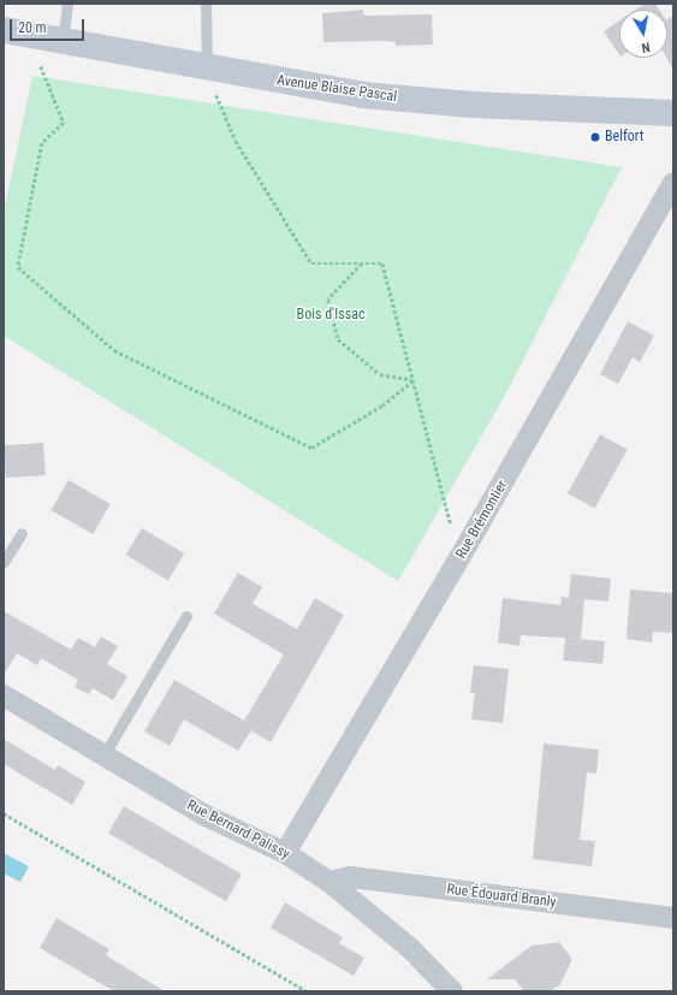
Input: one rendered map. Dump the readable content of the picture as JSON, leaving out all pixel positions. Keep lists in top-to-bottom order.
{
  "streets": {
    "main road": ["Avenue Blaise Pascal"],
    "street": ["Rue Brémontier", "Rue Bernard Palissy", "Rue Édouard Branly"]
  },
  "crossings": [
    ["Rue Brémontier", "Rue Bernard Palissy"],
    ["Rue Bernard Palissy", "Rue Édouard Branly"]
  ],
  "parks": ["Bois d'Issac"],
  "places": ["Belfort"],
  "scale_bar": "20 m",
  "north": "bottom"
}
